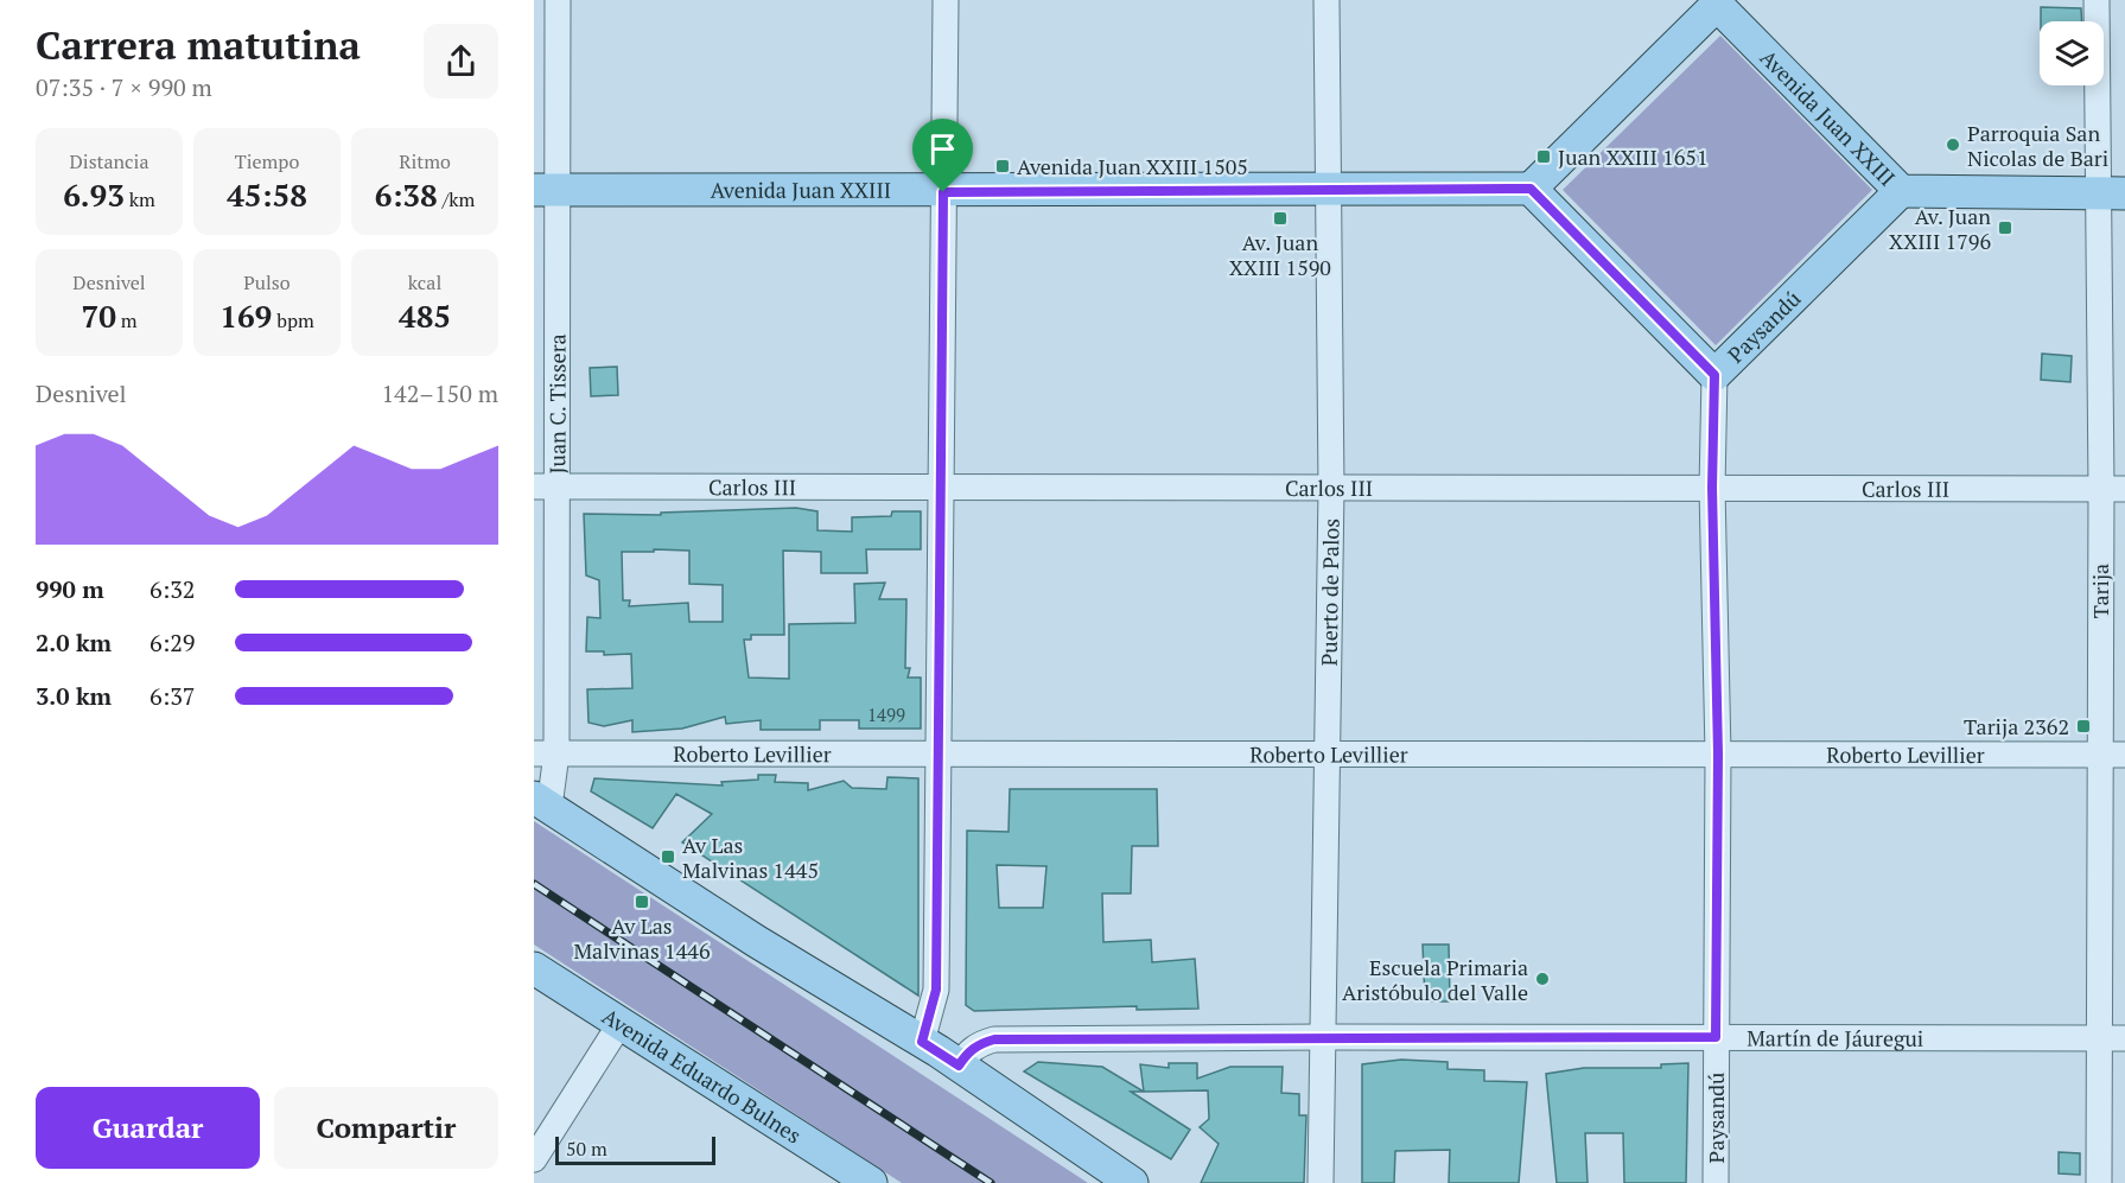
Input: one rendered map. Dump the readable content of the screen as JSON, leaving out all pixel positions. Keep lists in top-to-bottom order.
{
  "streets": {
    "main road": ["Avenida Juan XXIII", "Paysandú", "Avenida Eduardo Bulnes"],
    "street": [
      "Juan C. Tissera",
      "Carlos III",
      "Tarija",
      "Puerto de Palos",
      "Roberto Levillier",
      "Martín de Jáuregui"
    ]
  },
  "crossings": [
    ["Avenida Juan XXIII", "Paysandú"],
    ["Avenida Juan XXIII", "Juan C. Tissera"],
    ["Avenida Juan XXIII", "Tarija"],
    ["Avenida Juan XXIII", "Puerto de Palos"],
    ["Paysandú", "Carlos III"],
    ["Paysandú", "Roberto Levillier"],
    ["Paysandú", "Martín de Jáuregui"],
    ["Juan C. Tissera", "Carlos III"],
    ["Juan C. Tissera", "Roberto Levillier"],
    ["Carlos III", "Tarija"],
    ["Carlos III", "Puerto de Palos"],
    ["Tarija", "Roberto Levillier"],
    ["Tarija", "Martín de Jáuregui"],
    ["Puerto de Palos", "Roberto Levillier"],
    ["Puerto de Palos", "Martín de Jáuregui"]
  ],
  "places": {
    "other": ["Parroquia San Nicolas de Bari", "Escuela Primaria Aristóbulo del Valle"],
    "transit": [
      "Juan XXIII 1651",
      "Avenida Juan XXIII 1505",
      "Av. Juan XXIII 1590",
      "Av. Juan XXIII 1796",
      "Tarija 2362",
      "Av Las Malvinas 1445",
      "Av Las Malvinas 1446"
    ]
  },
  "house_numbers": ["1499"],
  "scale_bar": "50 m",
  "page": {
    "heading": ["Carrera matutina", "07:35 · 7 × 990 m"],
    "stats": [
      ["Distancia", "6.93 km"],
      ["Tiempo", "45:58"],
      ["Ritmo", "6:38 /km"],
      ["Desnivel", "70 m"],
      ["Pulso", "169 bpm"],
      ["kcal", "485"]
    ],
    "chart": ["Desnivel", "142–150 m"],
    "list": [
      {
        "name": "990 m",
        "note": "6:32"
      },
      {
        "name": "2.0 km",
        "note": "6:29"
      },
      {
        "name": "3.0 km",
        "note": "6:37"
      }
    ],
    "buttons": ["Guardar", "Compartir"],
    "scale": "50 m"
  }
}
